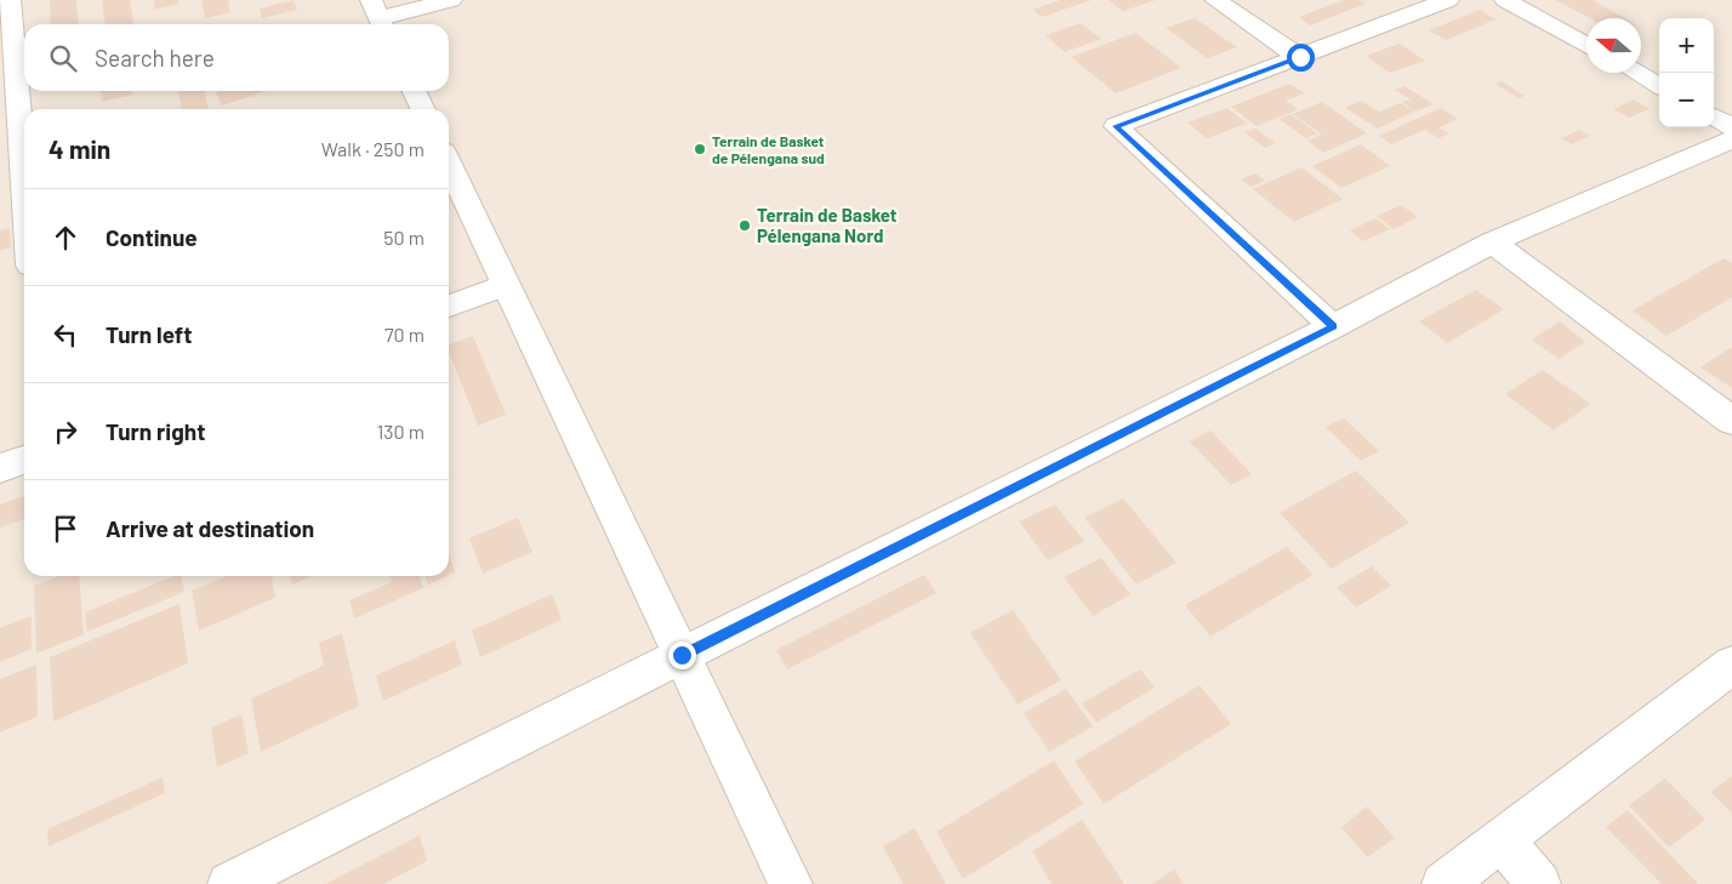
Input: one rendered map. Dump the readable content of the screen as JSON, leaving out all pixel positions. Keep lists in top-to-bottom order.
{
  "places": ["Terrain de Basket de Pélengana sud", "Terrain de Basket Pélengana Nord"],
  "north": "left",
  "page": {
    "map_buttons": ["+", "−"],
    "search": "Search here",
    "heading": ["4 min", "Walk · 250 m"],
    "list": [
      ["Continue", "50 m"],
      ["Turn left", "70 m"],
      ["Turn right", "130 m"],
      "Arrive at destination"
    ]
  }
}
